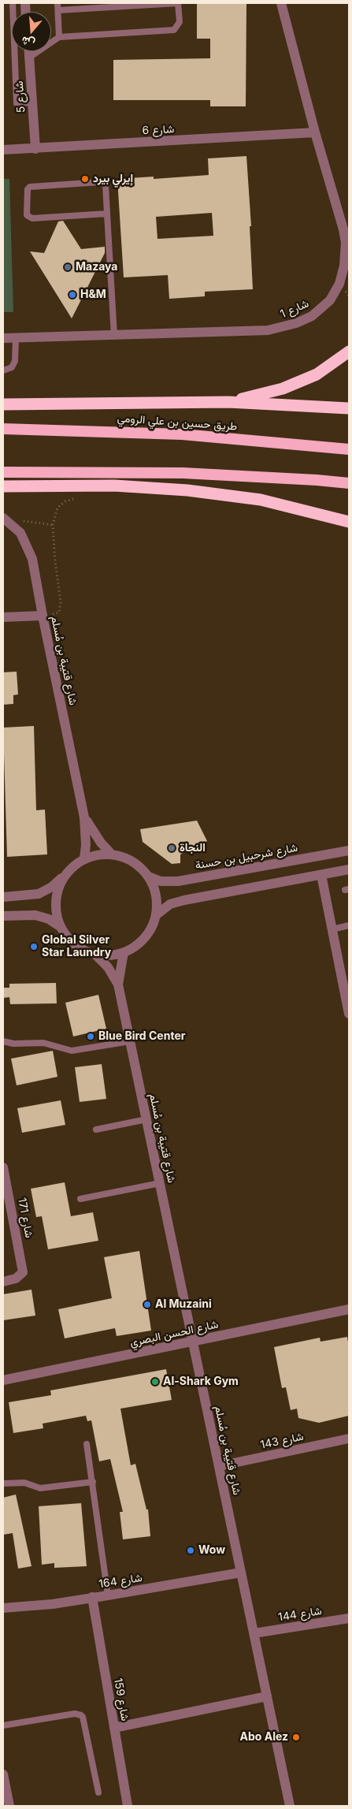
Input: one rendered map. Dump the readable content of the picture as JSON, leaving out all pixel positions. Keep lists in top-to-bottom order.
{
  "streets": {
    "highway": ["طريق حسين بن علي الرومي"],
    "street": [
      "شارع 5",
      "شارع 6",
      "شارع 1",
      "شارع قتيبة بن مُسلم",
      "شارع شرحبيل بن حسنة",
      "شارع 171",
      "شارع الحسن البصري",
      "شارع 143",
      "شارع 164",
      "شارع 144",
      "شارع 159"
    ]
  },
  "crossings": [
    ["شارع 5", "شارع 6"],
    ["شارع 6", "شارع 1"],
    ["شارع قتيبة بن مُسلم", "شارع شرحبيل بن حسنة"],
    ["شارع قتيبة بن مُسلم", "شارع الحسن البصري"],
    ["شارع قتيبة بن مُسلم", "شارع 143"],
    ["شارع قتيبة بن مُسلم", "شارع 164"],
    ["شارع قتيبة بن مُسلم", "شارع 144"],
    ["شارع 164", "شارع 159"]
  ],
  "places": [
    "إيرلي بيرد",
    "Mazaya",
    "H&M",
    "النجاة",
    "Global Silver Star Laundry",
    "Blue Bird Center",
    "Al Muzaini",
    "Al-Shark Gym",
    "Wow",
    "Abo Alez"
  ],
  "north": "bottom"
}
